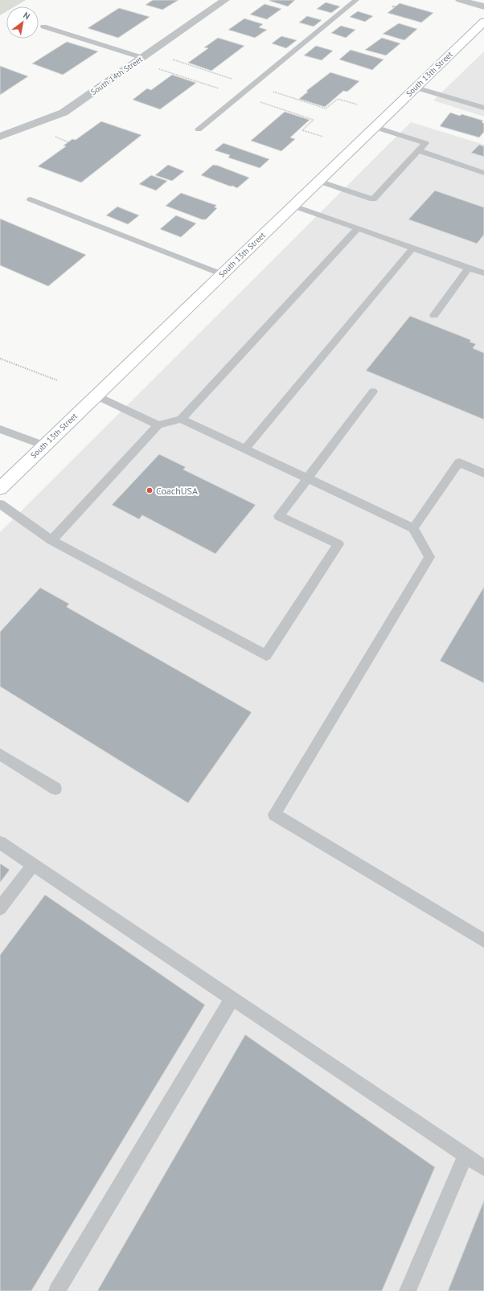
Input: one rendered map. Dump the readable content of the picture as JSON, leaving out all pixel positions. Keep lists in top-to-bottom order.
{
  "streets": {
    "street": ["South 13th Street", "South 14th Street"]
  },
  "places": ["CoachUSA"],
  "north": "top right"
}
